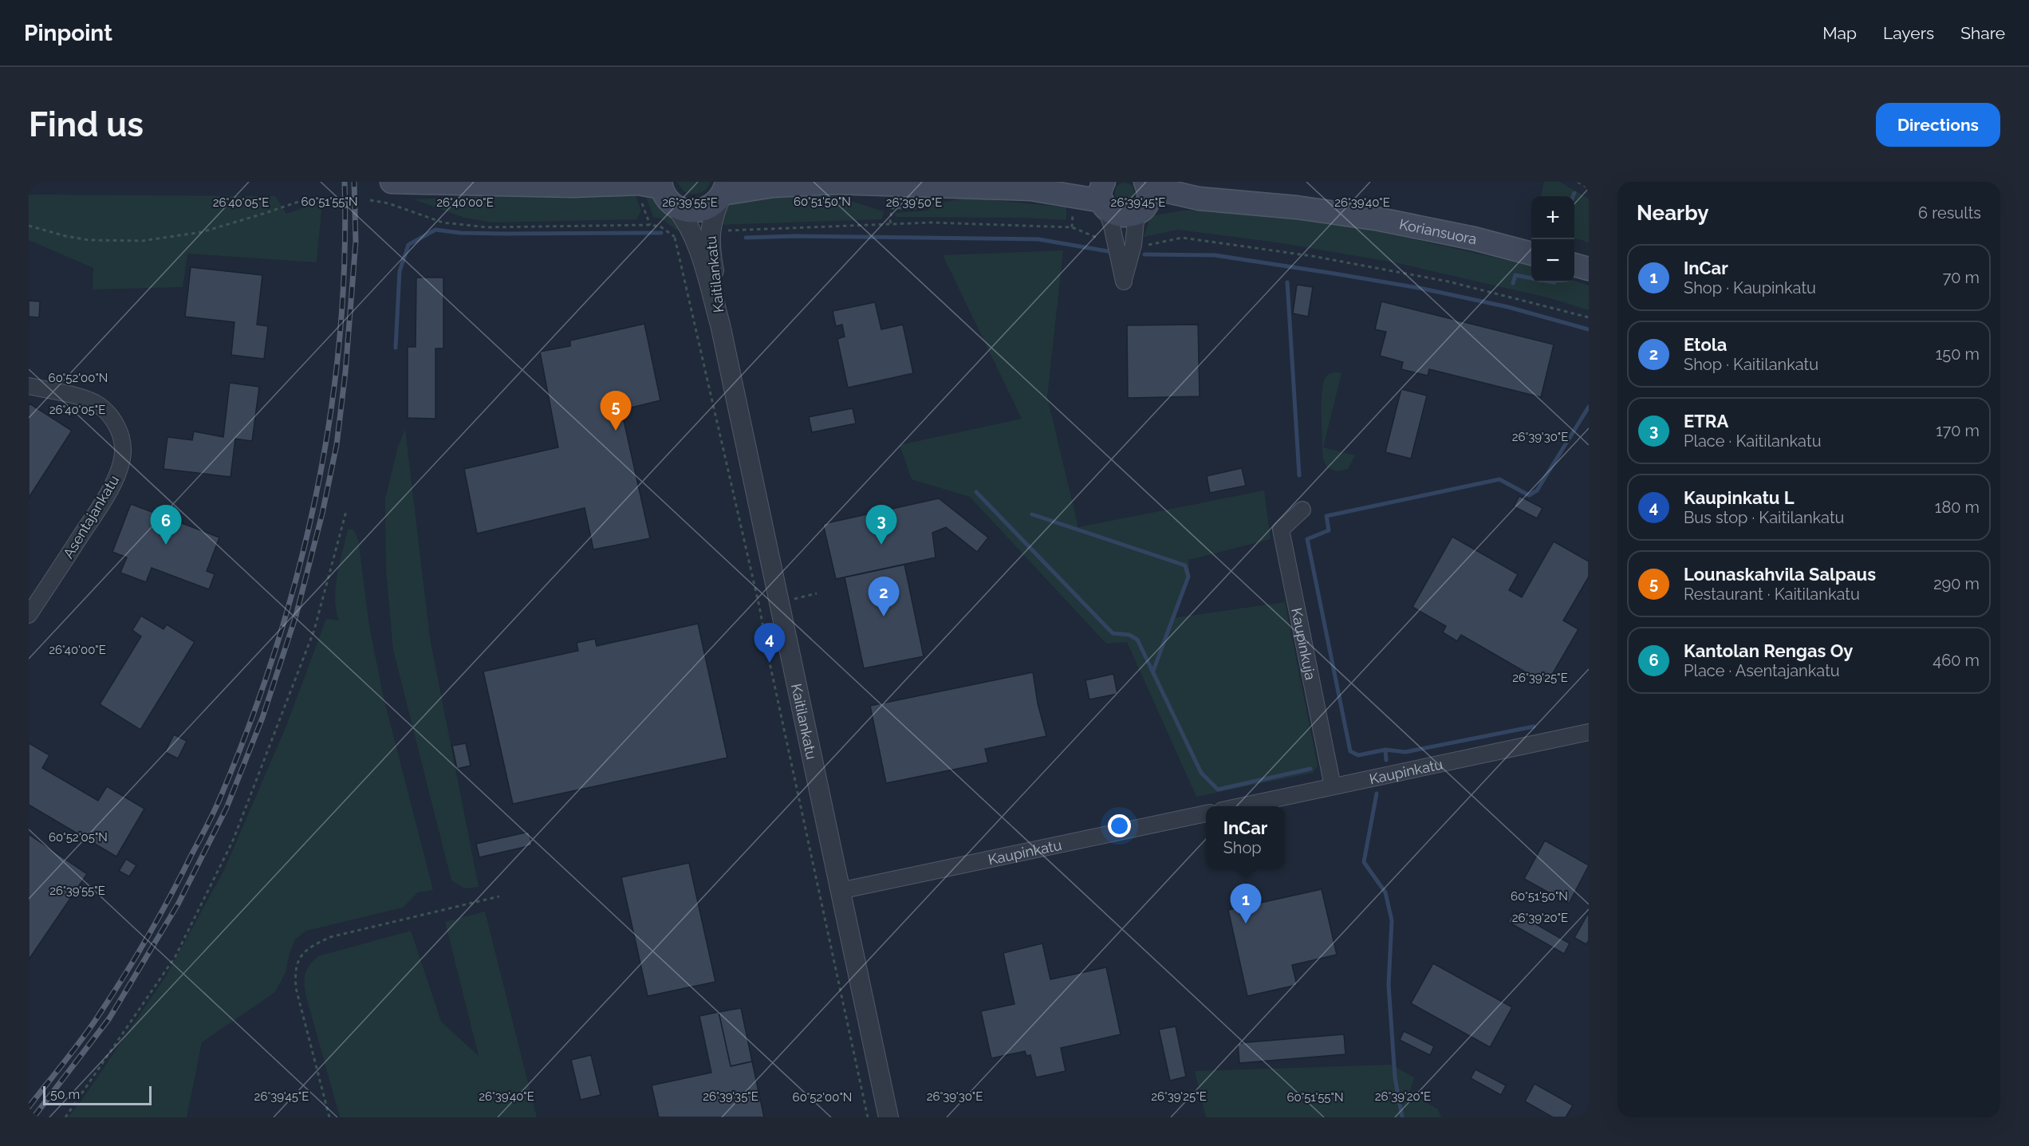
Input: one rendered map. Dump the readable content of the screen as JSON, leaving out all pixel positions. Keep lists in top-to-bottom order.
{
  "streets": {
    "main road": ["Koriansuora"],
    "street": [
      "Kaitilankatu",
      "Asentajankatu",
      "Kaupinkuja",
      "Kaupinkatu"
    ]
  },
  "crossings": [
    ["Kaitilankatu", "Kaupinkatu"],
    ["Kaupinkuja", "Kaupinkatu"]
  ],
  "scale_bar": "50 m",
  "page": {
    "header": "Pinpoint",
    "nav": ["Map", "Layers", "Share"],
    "buttons": "Directions",
    "title": "Find us",
    "heading": ["Nearby", "6 results"],
    "map_buttons": ["+", "−"],
    "list": [
      {
        "mark": "1",
        "name": "InCar",
        "note": "Shop · Kaupinkatu",
        "value": "70 m"
      },
      {
        "mark": "2",
        "name": "Etola",
        "note": "Shop · Kaitilankatu",
        "value": "150 m"
      },
      {
        "mark": "3",
        "name": "ETRA",
        "note": "Place · Kaitilankatu",
        "value": "170 m"
      },
      {
        "mark": "4",
        "name": "Kaupinkatu L",
        "note": "Bus stop · Kaitilankatu",
        "value": "180 m"
      },
      {
        "mark": "5",
        "name": "Lounaskahvila Salpaus",
        "note": "Restaurant · Kaitilankatu",
        "value": "290 m"
      },
      {
        "mark": "6",
        "name": "Kantolan Rengas Oy",
        "note": "Place · Asentajankatu",
        "value": "460 m"
      }
    ],
    "pins": [
      "5",
      "3",
      "6",
      "2",
      "4",
      "1"
    ],
    "popup": ["InCar", "Shop"],
    "scale": "50 m"
  },
  "coordinates": [
    "60°51'50\"N",
    "60°51'55\"N",
    "26°40'05\"E",
    "26°40'00\"E",
    "26°39'55\"E",
    "26°39'50\"E",
    "26°39'45\"E",
    "26°39'40\"E",
    "60°52'00\"N",
    "26°39'30\"E",
    "26°39'25\"E",
    "60°52'05\"N",
    "26°39'20\"E",
    "26°39'35\"E"
  ]
}
